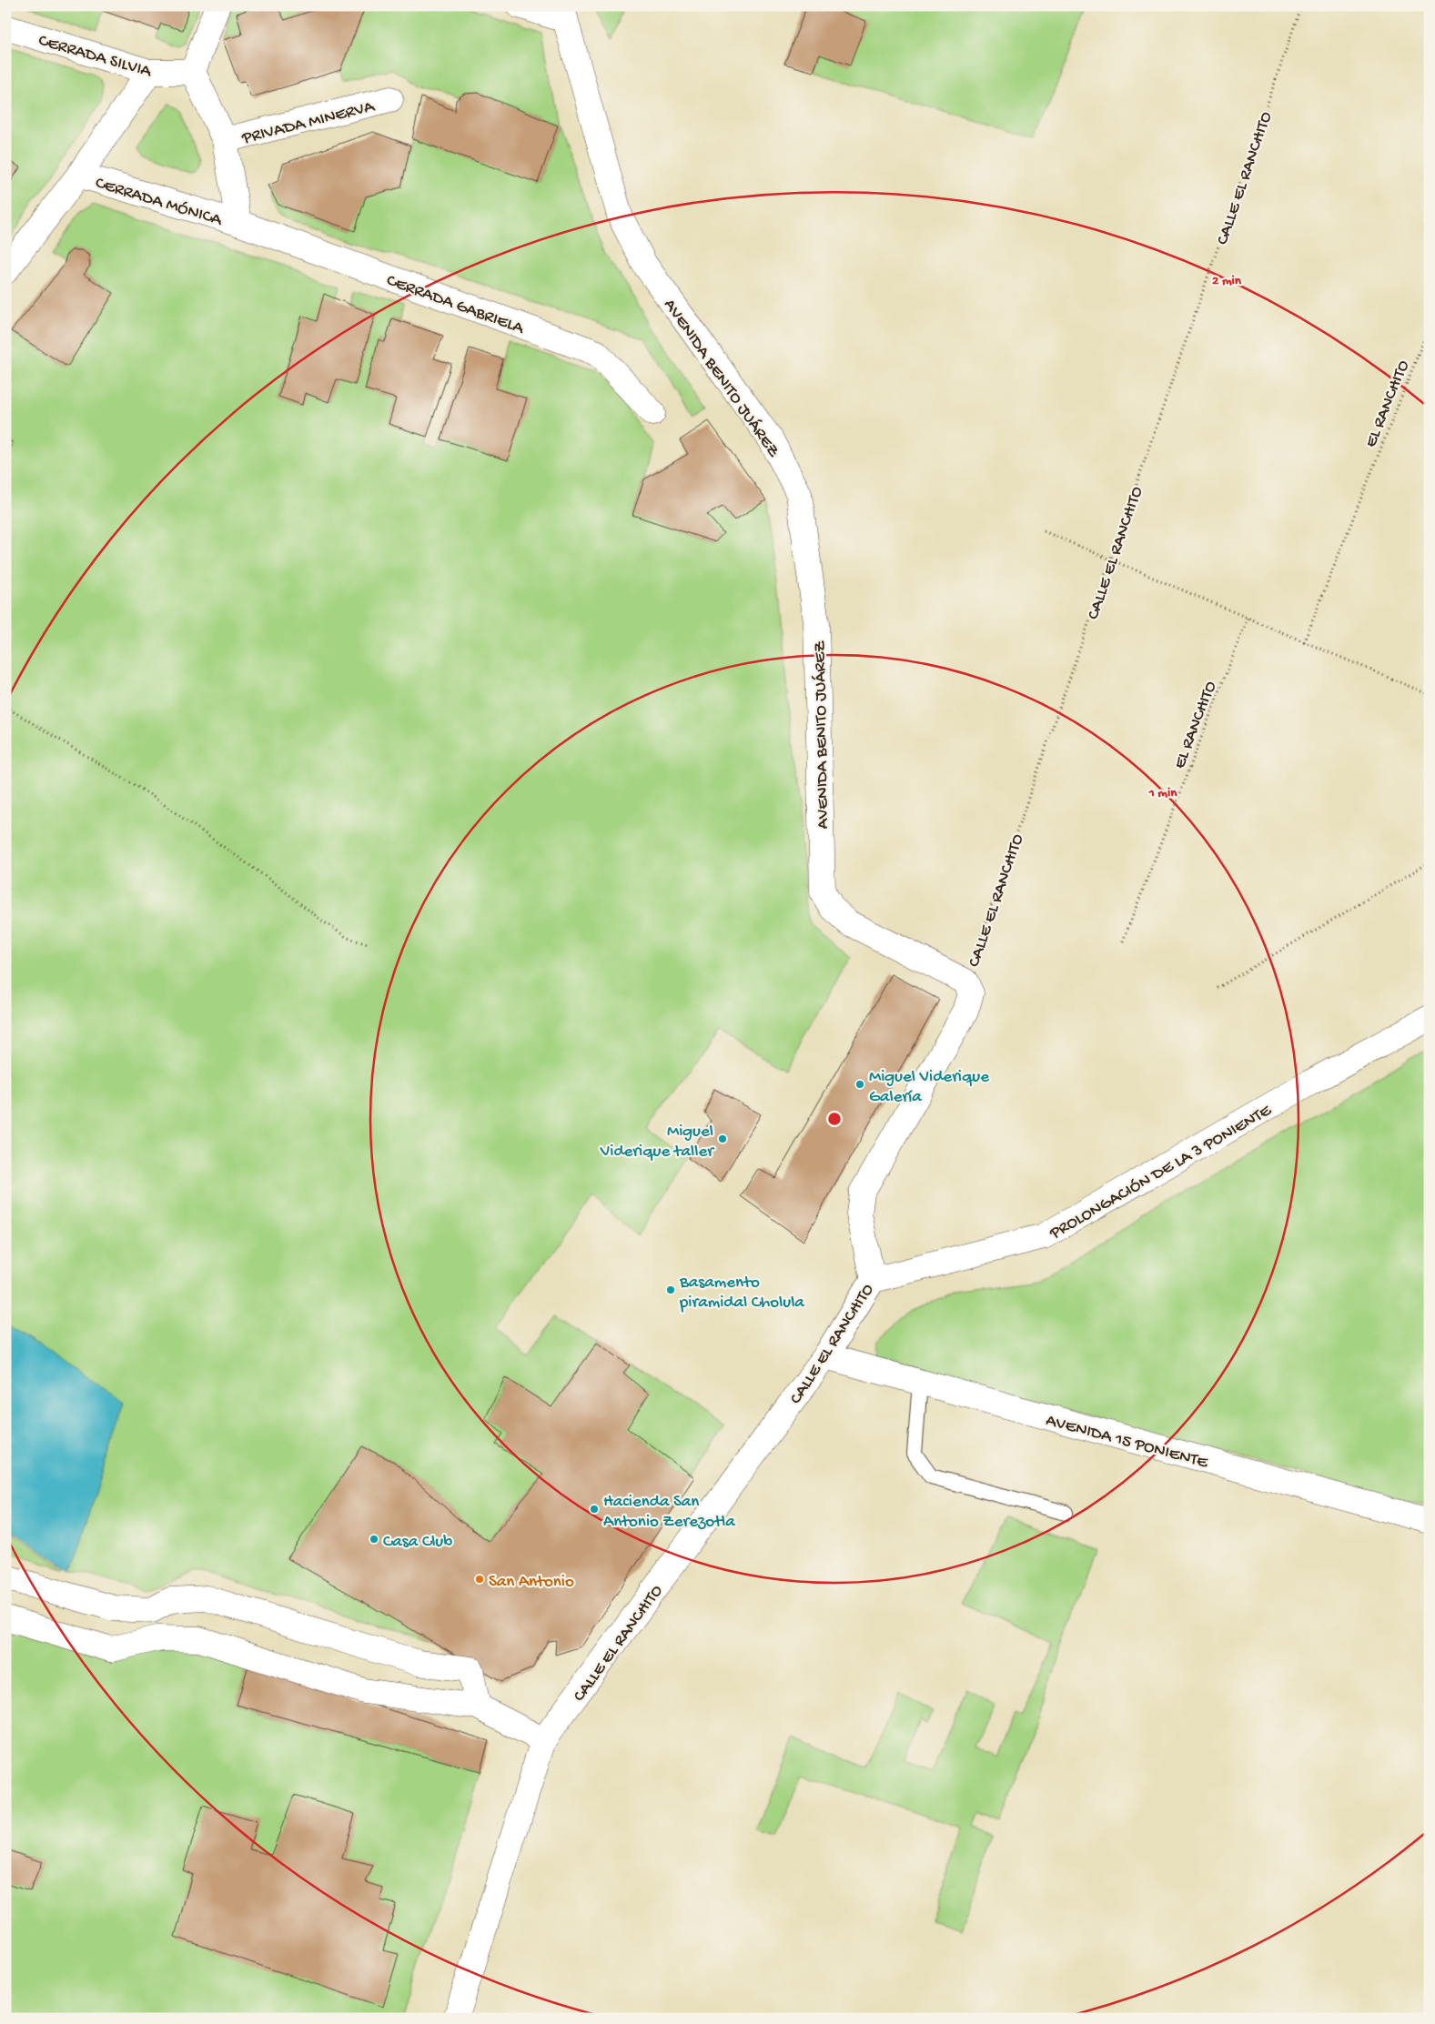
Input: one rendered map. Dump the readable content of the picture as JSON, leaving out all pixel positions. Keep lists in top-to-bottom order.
{
  "streets": {
    "street": [
      "CERRADA SILVIA",
      "PRIVADA MINERVA",
      "CALLE EL RANCHITO",
      "CERRADA MÓNICA",
      "CERRADA GABRIELA",
      "AVENIDA BENITO JUÁREZ",
      "PROLONGACIÓN DE LA 3 PONIENTE",
      "AVENIDA 15 PONIENTE"
    ],
    "path": ["EL RANCHITO"]
  },
  "crossings": [
    ["CERRADA SILVIA", "CERRADA MÓNICA"],
    ["PRIVADA MINERVA", "CERRADA MÓNICA"],
    ["CALLE EL RANCHITO", "AVENIDA BENITO JUÁREZ"],
    ["CALLE EL RANCHITO", "PROLONGACIÓN DE LA 3 PONIENTE"],
    ["CALLE EL RANCHITO", "AVENIDA 15 PONIENTE"],
    ["CERRADA MÓNICA", "CERRADA GABRIELA"]
  ],
  "places": [
    "Miguel Viderique Galería",
    "Miguel Viderique taller",
    "Basamento piramidal Cholula",
    "Hacienda San Antonio Zerezotla",
    "Casa Club",
    "San Antonio"
  ],
  "rings": ["2 min", "1 min"]
}
